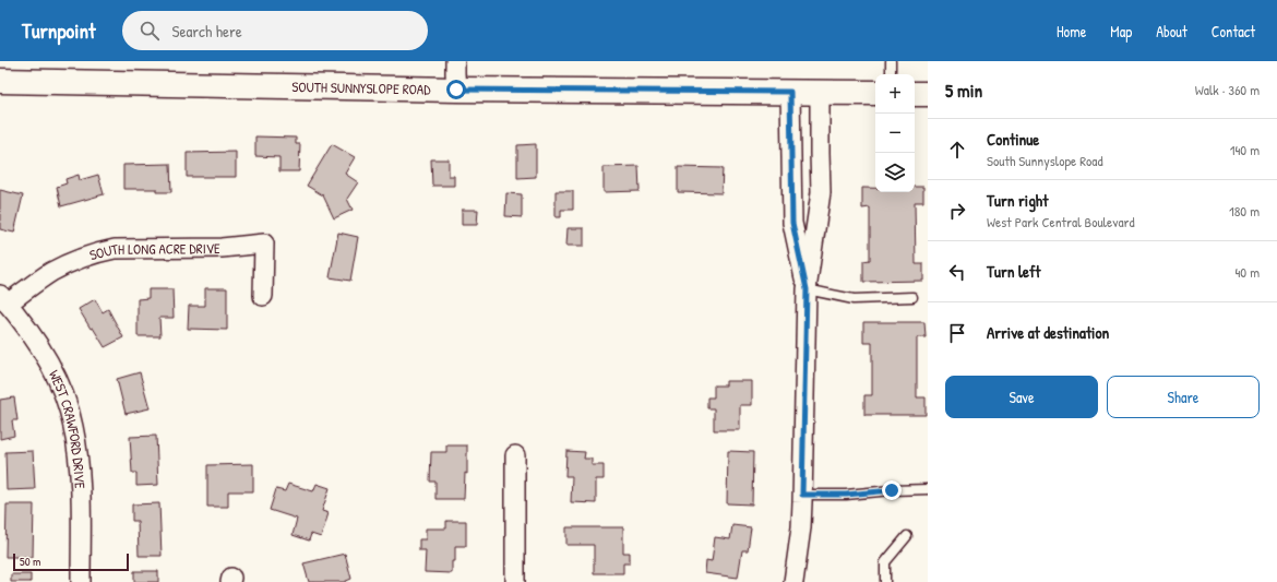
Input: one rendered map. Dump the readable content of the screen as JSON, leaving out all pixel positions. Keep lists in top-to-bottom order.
{
  "streets": {
    "street": ["SOUTH SUNNYSLOPE ROAD", "SOUTH LONG ACRE DRIVE", "WEST CRAWFORD DRIVE"]
  },
  "crossings": [
    ["SOUTH LONG ACRE DRIVE", "WEST CRAWFORD DRIVE"]
  ],
  "scale_bar": "50 m",
  "page": {
    "header": "Turnpoint",
    "search": "Search here",
    "nav": [
      "Home",
      "Map",
      "About",
      "Contact"
    ],
    "heading": ["5 min", "Walk · 360 m"],
    "map_buttons": ["+", "−"],
    "list": [
      ["Continue", "South Sunnyslope Road", "140 m"],
      ["Turn right", "West Park Central Boulevard", "180 m"],
      ["Turn left", "40 m"],
      "Arrive at destination"
    ],
    "buttons": ["Save", "Share"],
    "scale": "50 m"
  }
}
